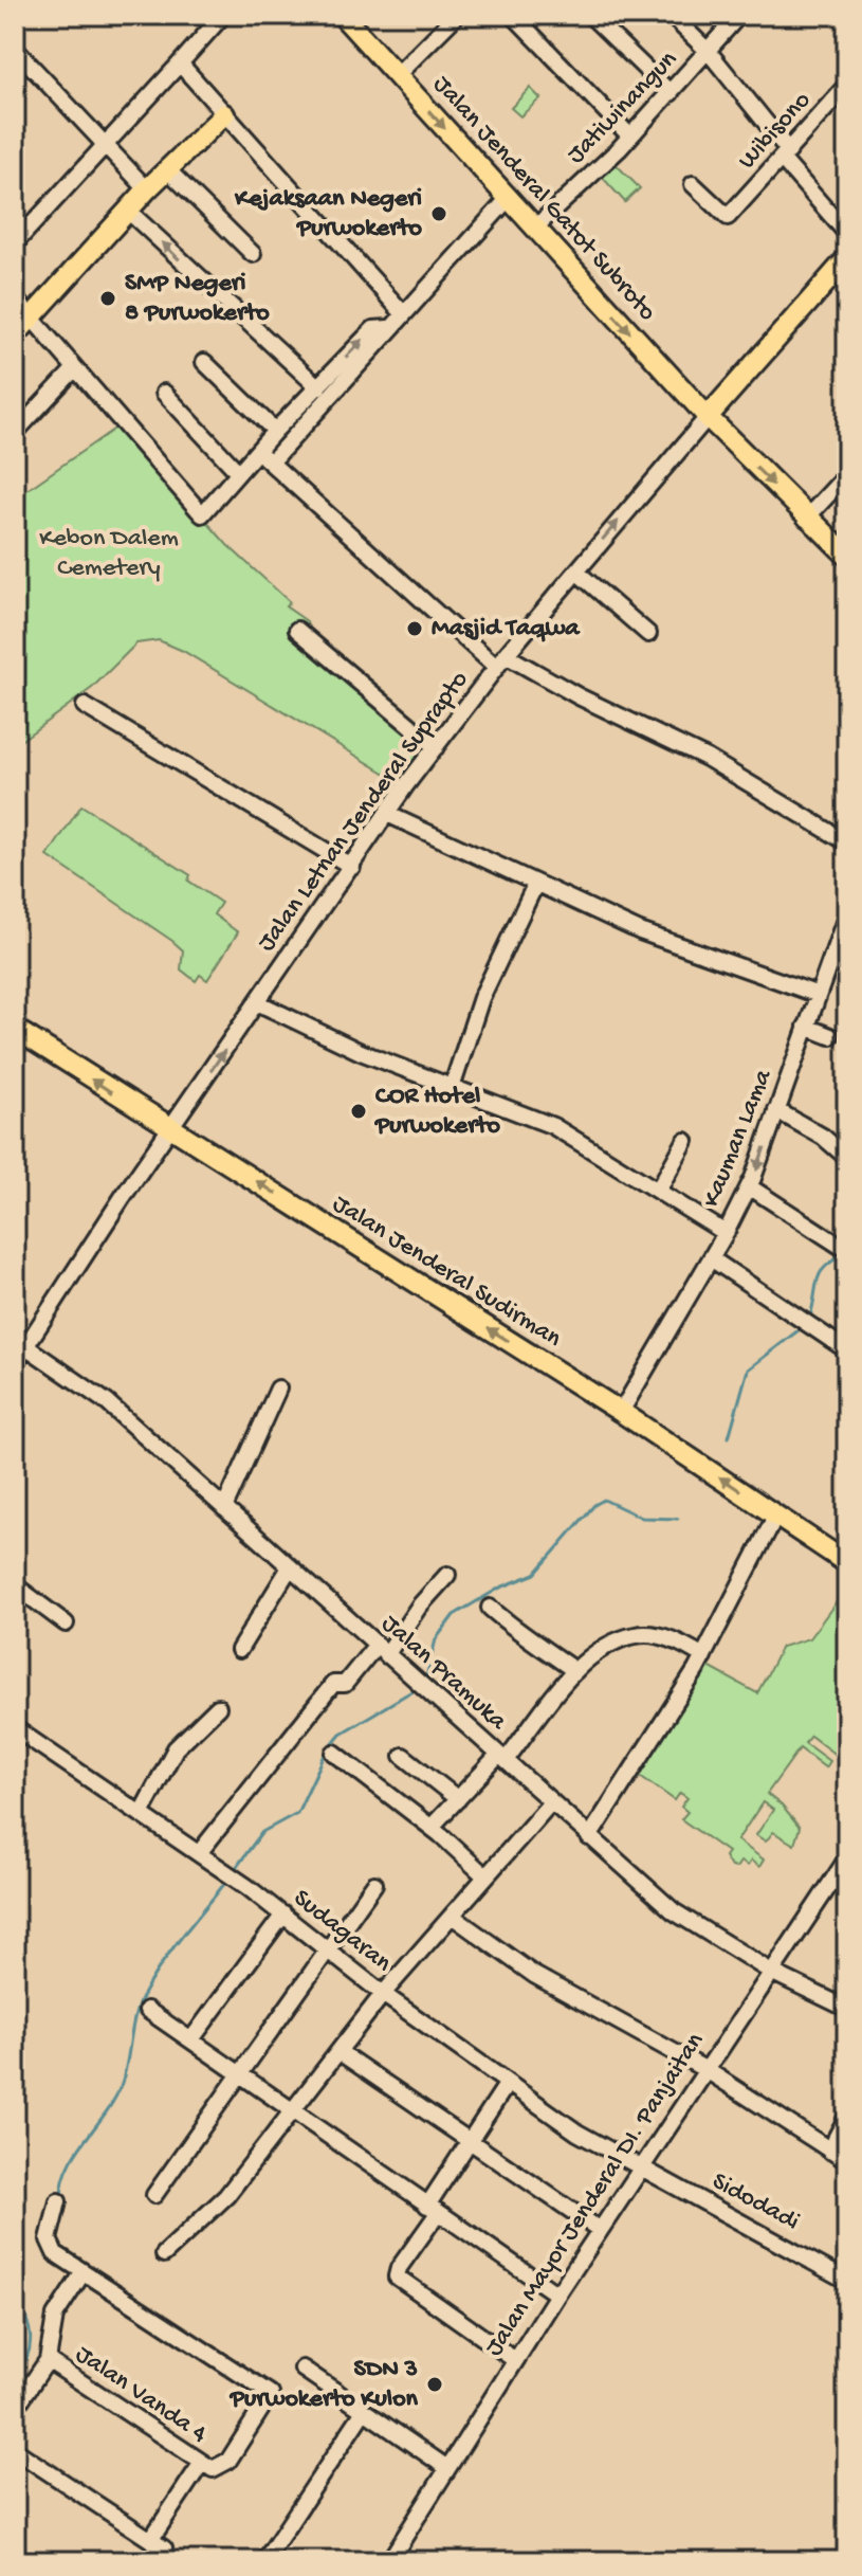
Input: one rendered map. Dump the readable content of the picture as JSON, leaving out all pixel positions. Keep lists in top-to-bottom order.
{
  "streets": {
    "main road": ["Jalan Jenderal Gatot Subroto", "Jalan Jenderal Sudirman"],
    "street": [
      "Jatiwinangun",
      "Wibisono",
      "Jalan Letnan Jenderal Suprapto",
      "Kauman Lama",
      "Jalan Pramuka",
      "Sudagaran",
      "Jalan Mayor Jenderal DI. Panjaitan",
      "Sidodadi",
      "Jalan Vanda 4"
    ]
  },
  "crossings": [
    ["Jatiwinangun", "Jalan Jenderal Gatot Subroto"],
    ["Jalan Jenderal Gatot Subroto", "Jalan Letnan Jenderal Suprapto"],
    ["Jalan Letnan Jenderal Suprapto", "Jalan Jenderal Sudirman"],
    ["Jalan Letnan Jenderal Suprapto", "Jalan Pramuka"],
    ["Kauman Lama", "Jalan Jenderal Sudirman"],
    ["Jalan Pramuka", "Jalan Mayor Jenderal DI. Panjaitan"],
    ["Sudagaran", "Jalan Mayor Jenderal DI. Panjaitan"],
    ["Sudagaran", "Sidodadi"],
    ["Jalan Mayor Jenderal DI. Panjaitan", "Sidodadi"]
  ],
  "one_way": ["Jalan Jenderal Gatot Subroto", "Jalan Jenderal Sudirman"],
  "parks": ["Kebon Dalem Cemetery"],
  "places": [
    "Kejaksaan Negeri Purwokerto",
    "SMP Negeri 8 Purwokerto",
    "Masjid Taqwa",
    "COR Hotel Purwokerto",
    "SDN 3 Purwokerto Kulon"
  ]
}
